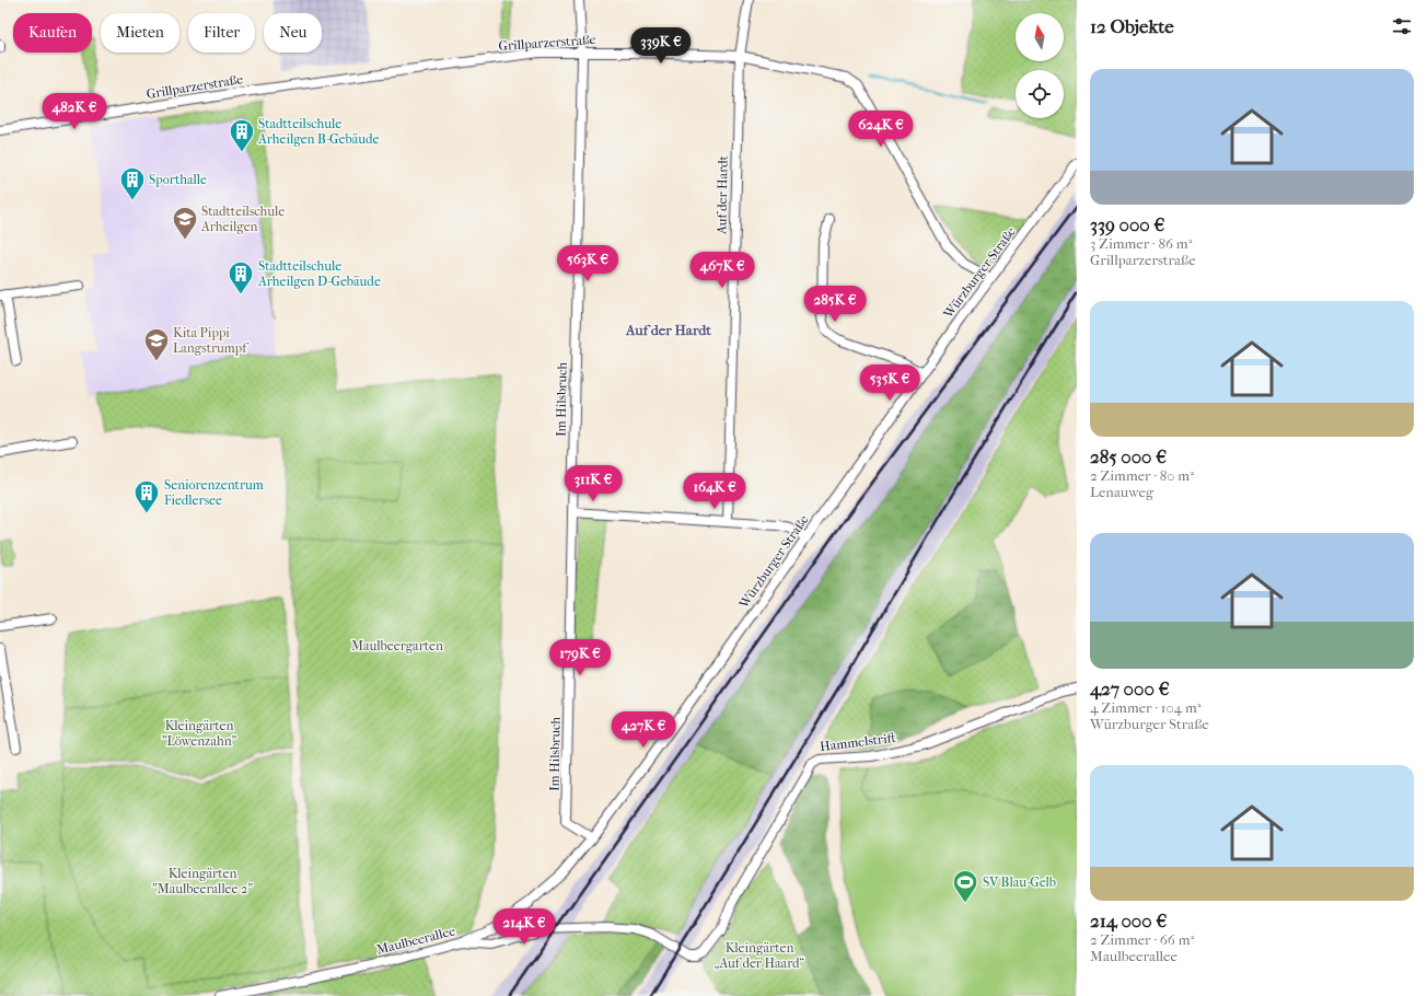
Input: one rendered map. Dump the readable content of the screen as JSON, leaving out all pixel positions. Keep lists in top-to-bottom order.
{
  "streets": {
    "street": [
      "Grillparzerstraße",
      "Auf der Hardt",
      "Würzburger Straße",
      "Im Hilsbruch",
      "Hammelstrift",
      "Maulbeerallee"
    ]
  },
  "crossings": [
    ["Grillparzerstraße", "Auf der Hardt"],
    ["Grillparzerstraße", "Würzburger Straße"],
    ["Grillparzerstraße", "Im Hilsbruch"],
    ["Würzburger Straße", "Im Hilsbruch"],
    ["Würzburger Straße", "Maulbeerallee"],
    ["Hammelstrift", "Maulbeerallee"]
  ],
  "districts": ["Auf der Hardt"],
  "parks": [
    "Maulbeergarten",
    "Kleingärten \"Löwenzahn\"",
    "Kleingärten \"Maulbeerallee 2\"",
    "Kleingärten „Auf der Haard“"
  ],
  "places": {
    "building": [
      "Stadtteilschule Arheilgen B-Gebäude",
      "Sporthalle",
      "Stadtteilschule Arheilgen D-Gebäude",
      "Seniorenzentrum Fiedlersee"
    ],
    "school or university": ["Stadtteilschule Arheilgen", "Kita Pippi Langstrumpf"],
    "sports": ["SV Blau-Gelb"]
  },
  "north": "top",
  "page": {
    "heading": "12 Objekte",
    "chip": [
      "Kaufen",
      "Mieten",
      "Filter",
      "Neu"
    ],
    "price": [
      "339K €",
      "482K €",
      "624K €",
      "563K €",
      "467K €",
      "285K €",
      "535K €",
      "311K €",
      "164K €",
      "179K €",
      "427K €",
      "214K €"
    ],
    "list": [
      {
        "name": "339 000 €",
        "note": "3 Zimmer · 86 m² · Grillparzerstraße"
      },
      {
        "name": "285 000 €",
        "note": "2 Zimmer · 80 m² · Lenauweg"
      },
      {
        "name": "427 000 €",
        "note": "4 Zimmer · 104 m² · Würzburger Straße"
      },
      {
        "name": "214 000 €",
        "note": "2 Zimmer · 66 m² · Maulbeerallee"
      }
    ]
  }
}
